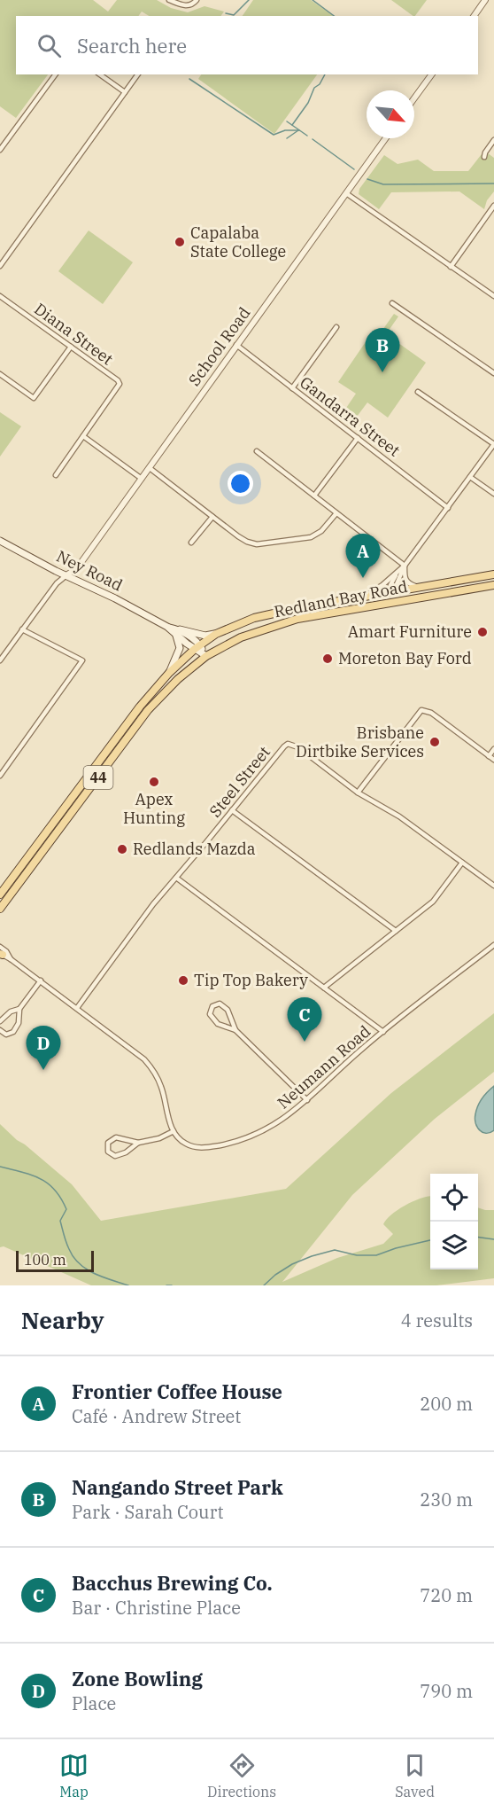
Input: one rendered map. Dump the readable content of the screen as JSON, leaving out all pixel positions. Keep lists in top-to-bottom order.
{
  "streets": {
    "main road": ["Ney Road", "Redland Bay Road", "44"],
    "street": [
      "Diana Street",
      "School Road",
      "Gandarra Street",
      "Steel Street",
      "Neumann Road"
    ]
  },
  "crossings": [
    ["School Road", "Gandarra Street"],
    ["School Road", "Ney Road"],
    ["Ney Road", "Redland Bay Road"]
  ],
  "places": [
    "Capalaba State College",
    "Amart Furniture",
    "Moreton Bay Ford",
    "Brisbane Dirtbike Services",
    "Apex Hunting",
    "Redlands Mazda",
    "Tip Top Bakery"
  ],
  "scale_bar": "100 m",
  "north": "bottom right",
  "page": {
    "search": "Search here",
    "pins": [
      "B",
      "A",
      "C",
      "D"
    ],
    "scale": "100 m",
    "heading": ["Nearby", "4 results"],
    "list": [
      {
        "mark": "A",
        "name": "Frontier Coffee House",
        "note": "Café · Andrew Street",
        "value": "200 m"
      },
      {
        "mark": "B",
        "name": "Nangando Street Park",
        "note": "Park · Sarah Court",
        "value": "230 m"
      },
      {
        "mark": "C",
        "name": "Bacchus Brewing Co.",
        "note": "Bar · Christine Place",
        "value": "720 m"
      },
      {
        "mark": "D",
        "name": "Zone Bowling",
        "note": "Place",
        "value": "790 m"
      }
    ],
    "nav": ["Map", "Directions", "Saved"]
  }
}
